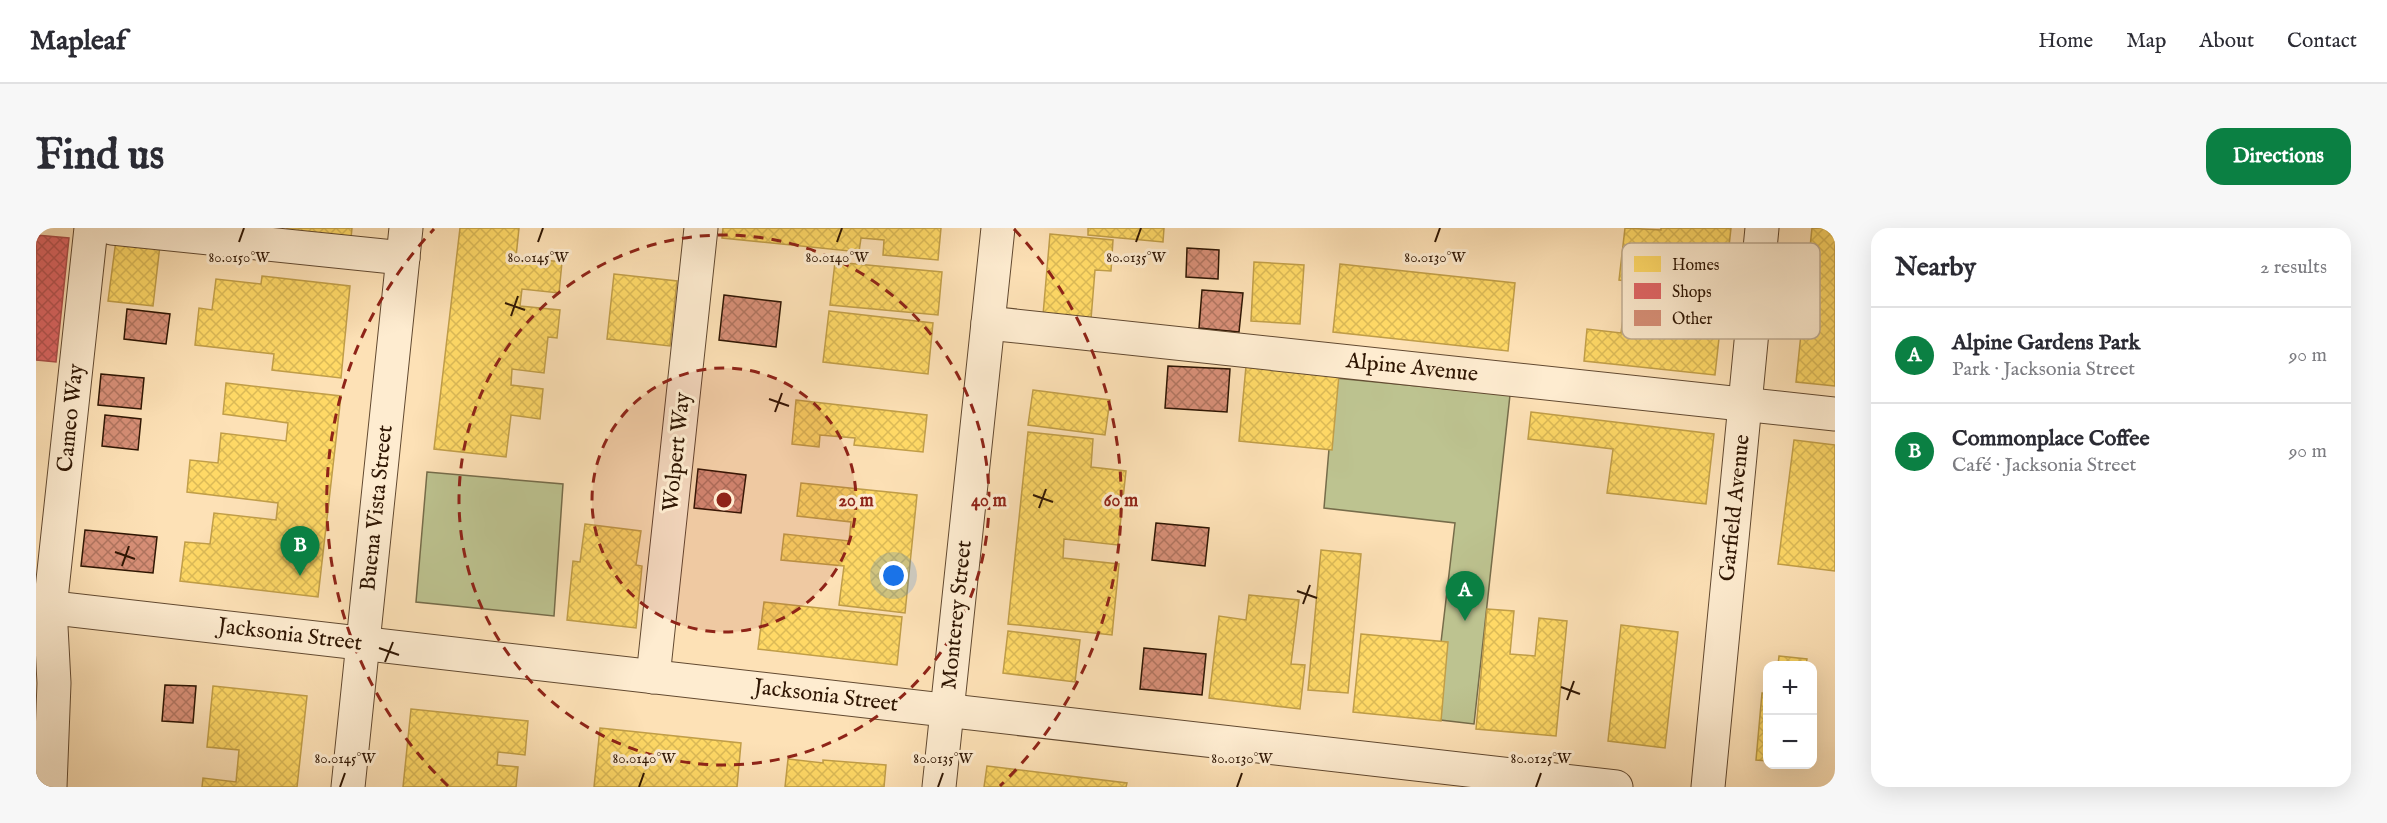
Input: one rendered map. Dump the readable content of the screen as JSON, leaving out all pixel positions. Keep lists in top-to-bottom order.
{
  "streets": {
    "street": [
      "Alpine Avenue",
      "Cameo Way",
      "Wolpert Way",
      "Buena Vista Street",
      "Garfield Avenue",
      "Monterey Street",
      "Jacksonia Street"
    ]
  },
  "crossings": [
    ["Alpine Avenue", "Garfield Avenue"],
    ["Alpine Avenue", "Monterey Street"],
    ["Cameo Way", "Jacksonia Street"],
    ["Wolpert Way", "Jacksonia Street"],
    ["Buena Vista Street", "Jacksonia Street"],
    ["Monterey Street", "Jacksonia Street"]
  ],
  "legend": ["Homes", "Shops", "Other"],
  "page": {
    "header": "Mapleaf",
    "nav": [
      "Home",
      "Map",
      "About",
      "Contact"
    ],
    "buttons": "Directions",
    "title": "Find us",
    "heading": ["Nearby", "2 results"],
    "list": [
      {
        "mark": "A",
        "name": "Alpine Gardens Park",
        "note": "Park · Jacksonia Street",
        "value": "90 m"
      },
      {
        "mark": "B",
        "name": "Commonplace Coffee",
        "note": "Café · Jacksonia Street",
        "value": "90 m"
      }
    ],
    "pins": ["B", "A"],
    "map_buttons": ["+", "−"]
  },
  "coordinates": [
    "80.0150°W",
    "80.0145°W",
    "80.0140°W",
    "80.0135°W",
    "80.0130°W",
    "80.0125°W"
  ],
  "rings": ["20 m", "40 m", "60 m"]
}
